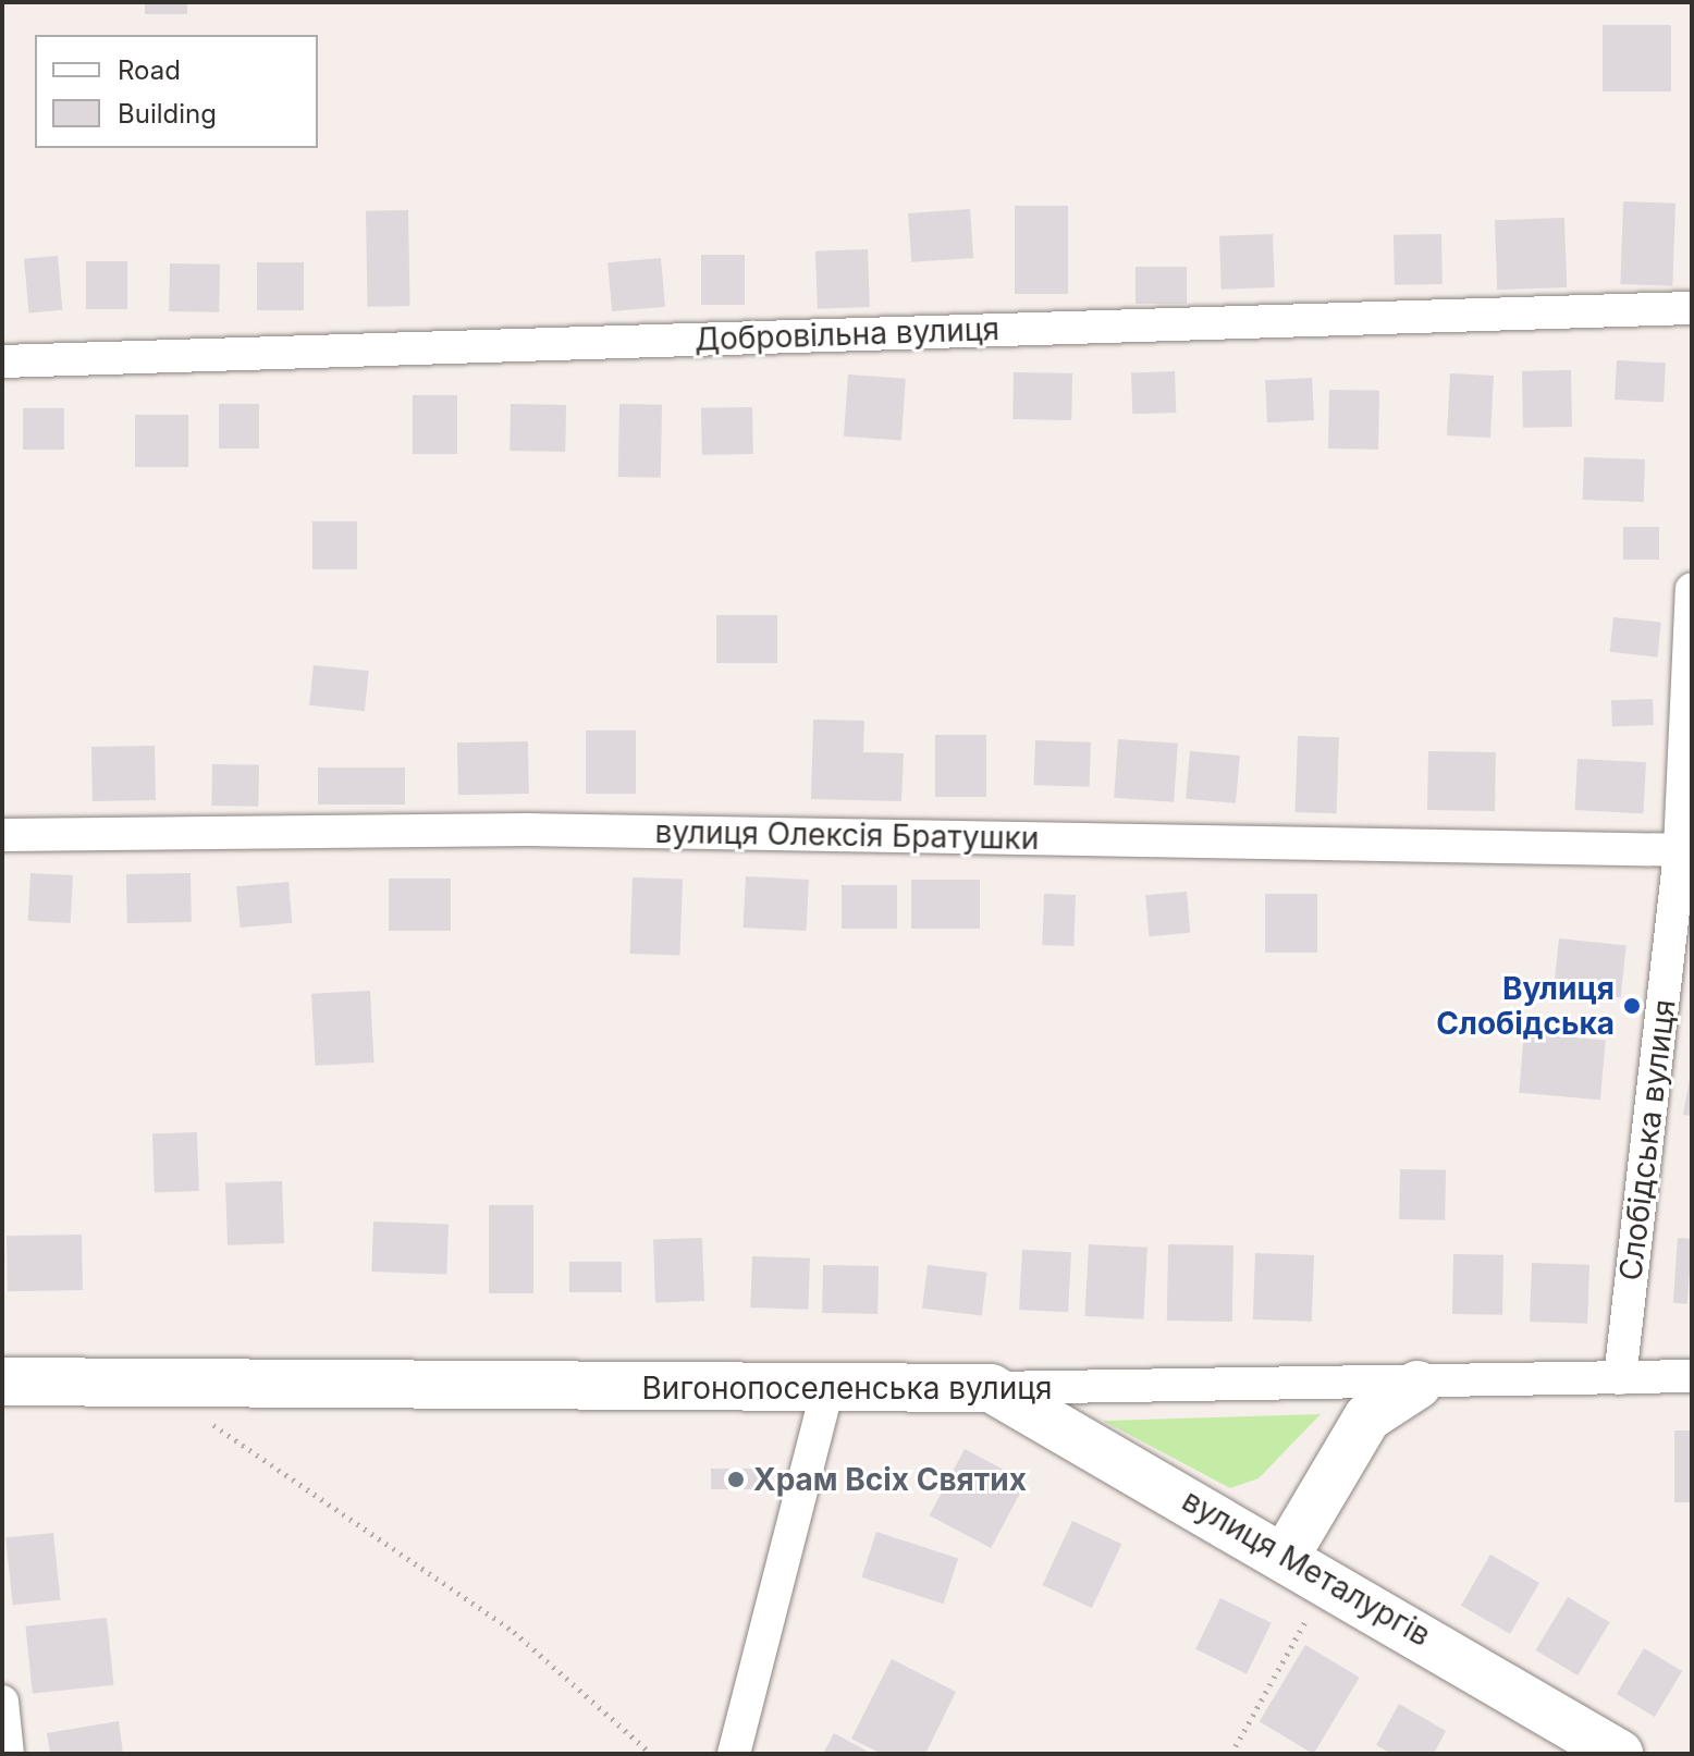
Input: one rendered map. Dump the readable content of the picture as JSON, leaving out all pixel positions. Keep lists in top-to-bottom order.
{
  "streets": {
    "main road": ["Вигонопоселенська вулиця", "вулиця Металургів"],
    "street": ["Добровільна вулиця", "вулиця Олексія Братушки", "Слобідська вулиця"]
  },
  "crossings": [
    ["вулиця Олексія Братушки", "Слобідська вулиця"],
    ["Слобідська вулиця", "Вигонопоселенська вулиця"],
    ["Вигонопоселенська вулиця", "вулиця Металургів"]
  ],
  "places": ["Вулиця Слобідська", "Храм Всіх Святих"],
  "legend": ["Road", "Building"]
}
